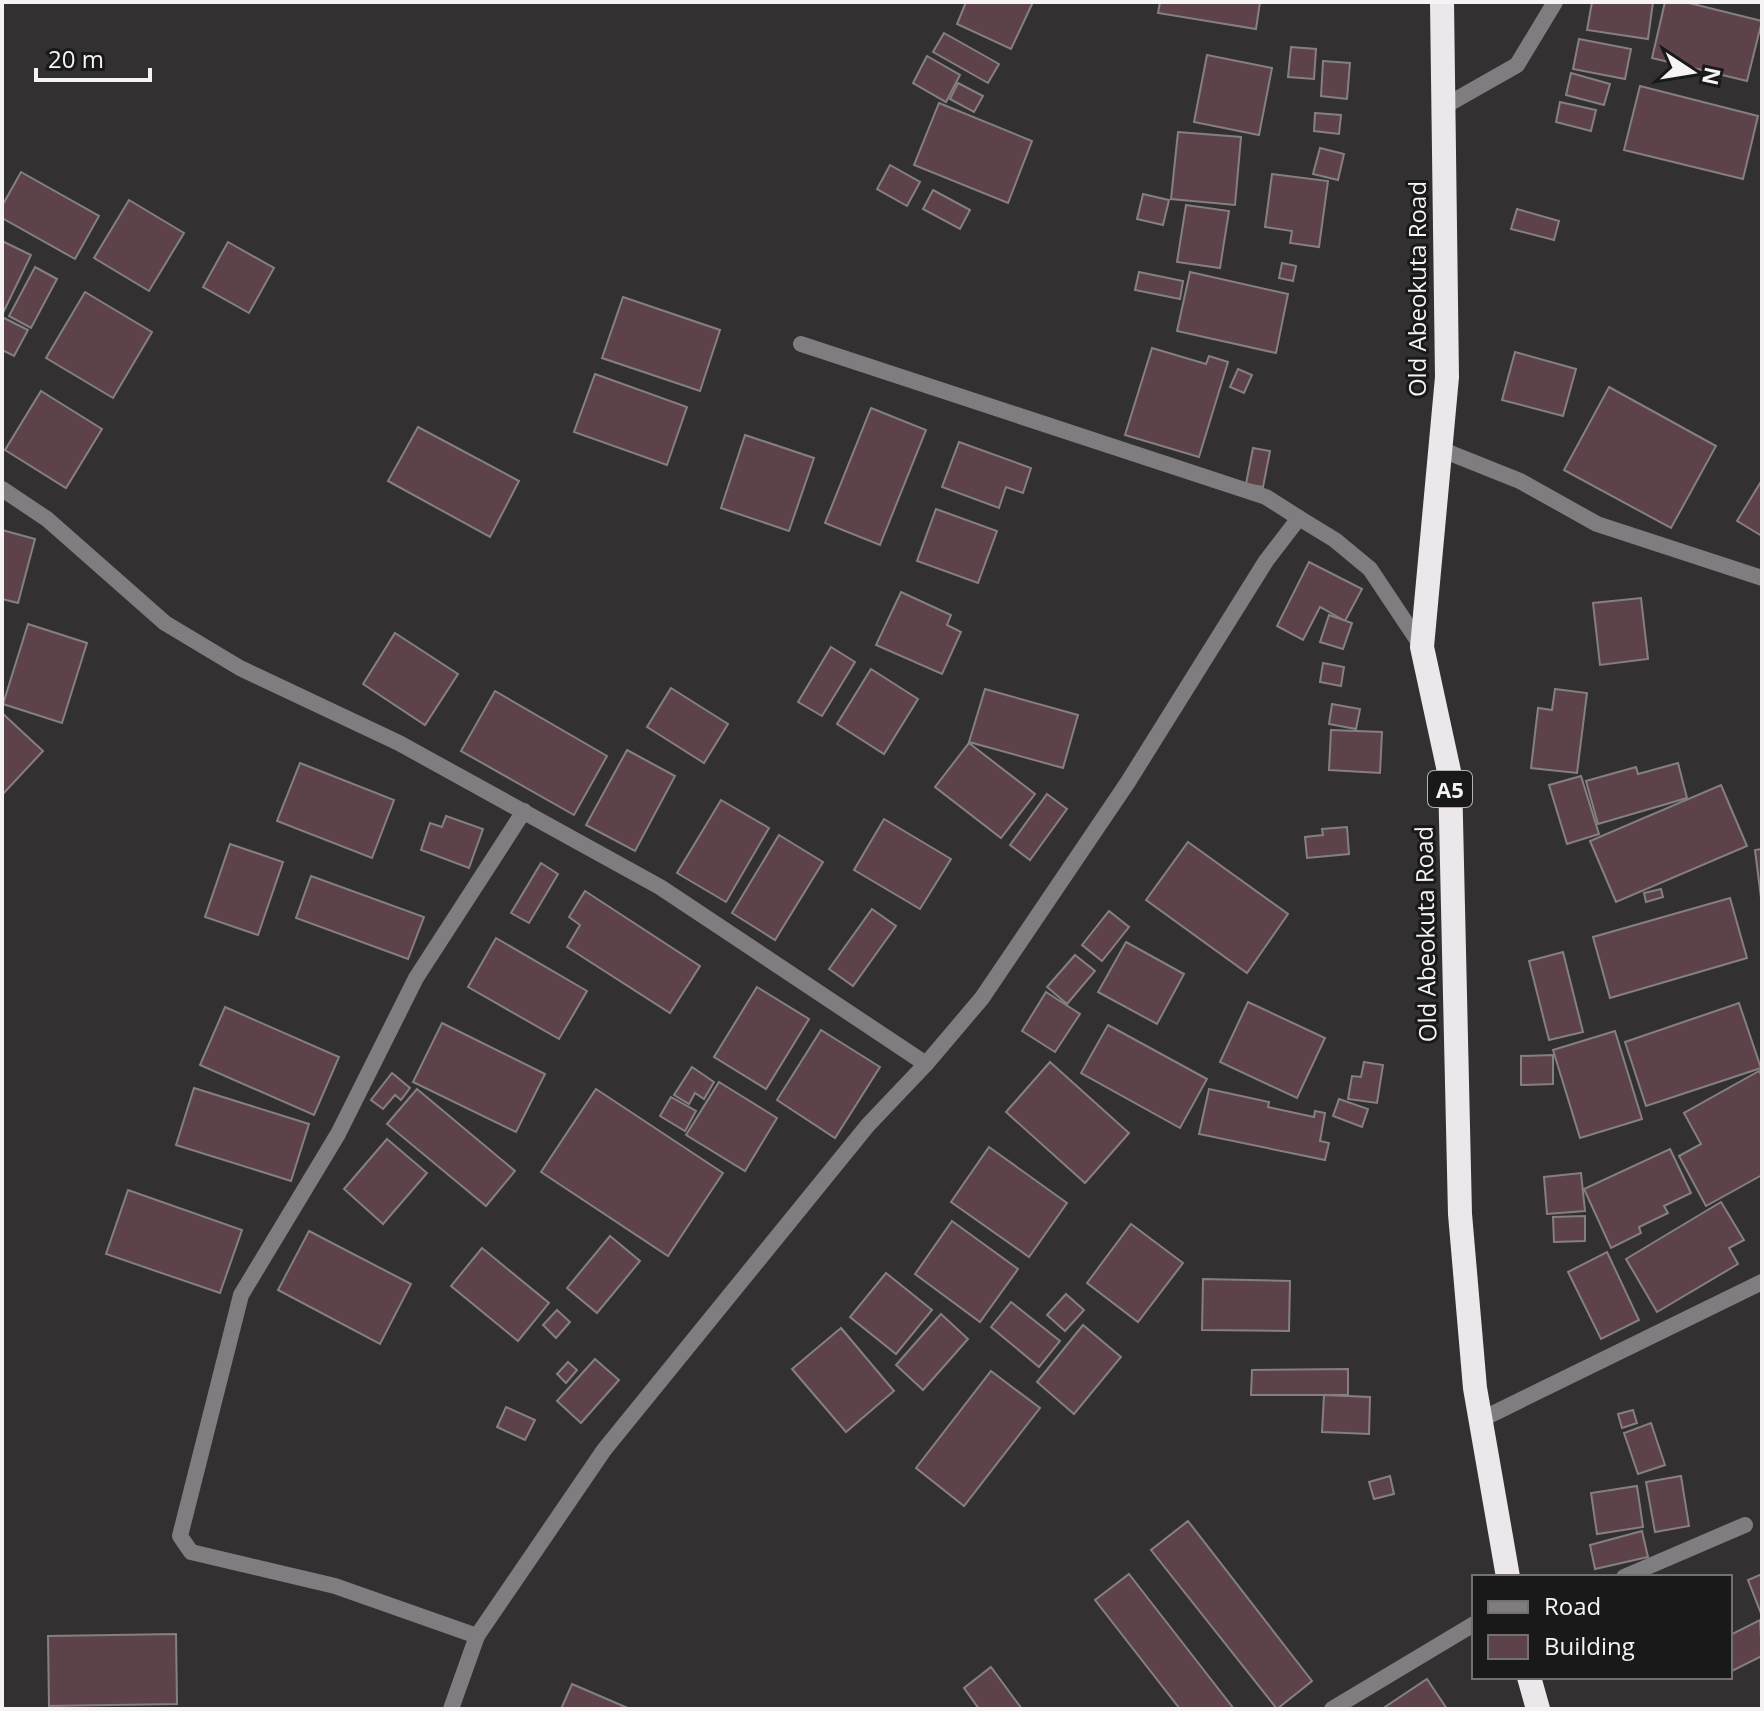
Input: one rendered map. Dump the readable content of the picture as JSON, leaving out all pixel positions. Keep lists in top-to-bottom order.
{
  "streets": {
    "highway": ["Old Abeokuta Road", "A5"]
  },
  "legend": ["Road", "Building"],
  "scale_bar": "20 m",
  "north": "right"
}
